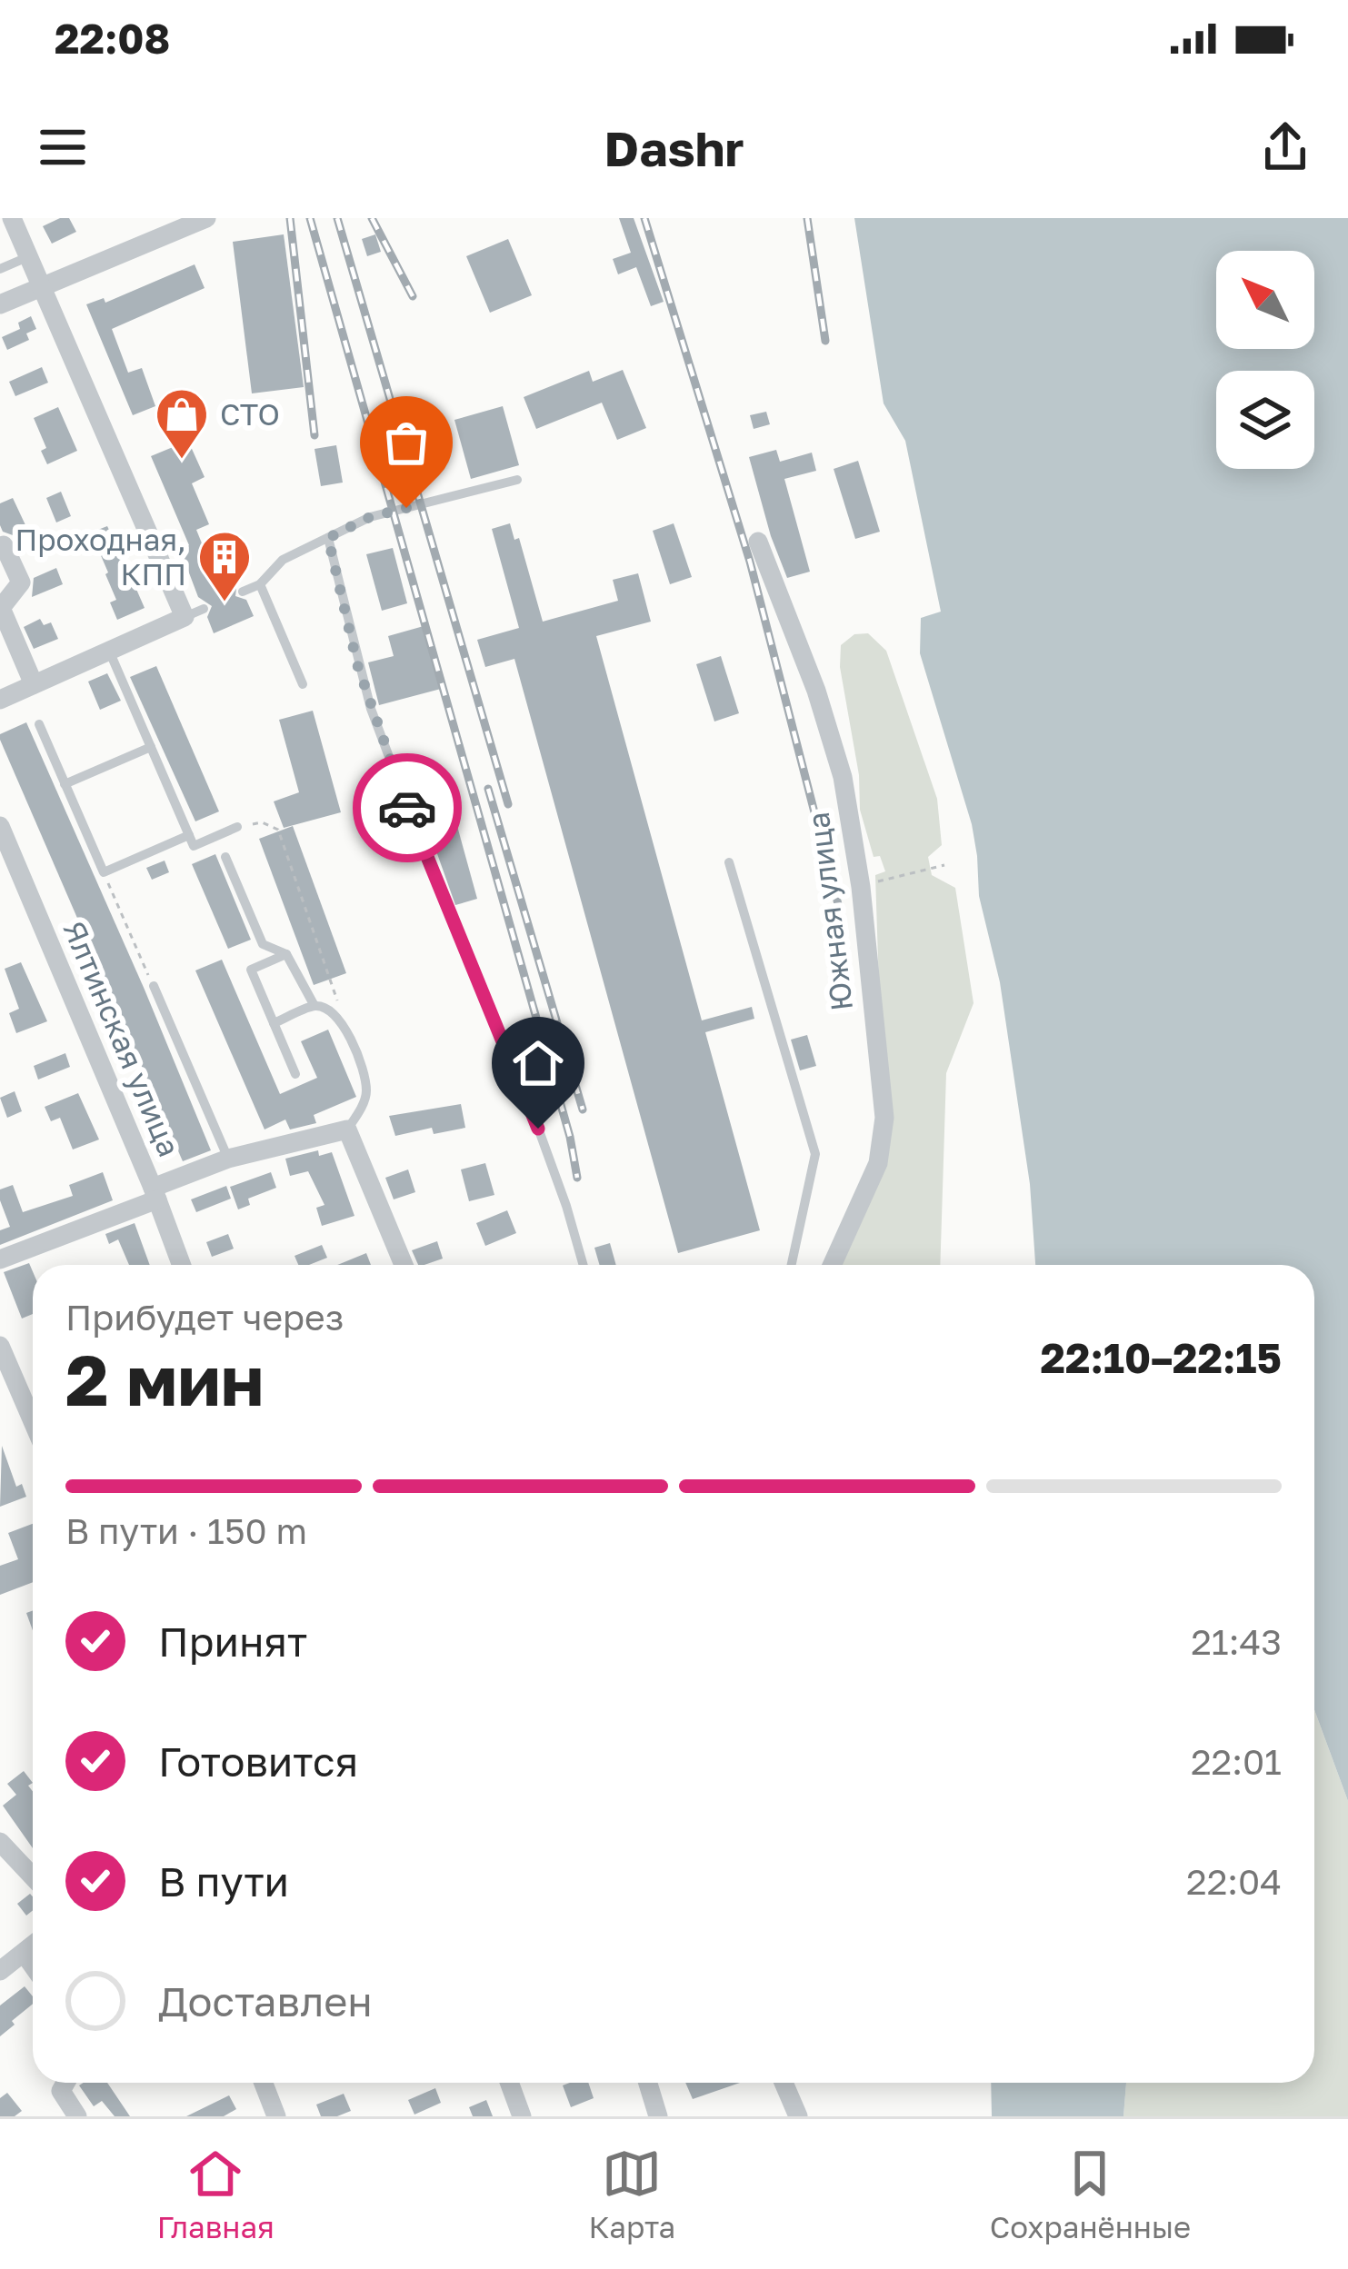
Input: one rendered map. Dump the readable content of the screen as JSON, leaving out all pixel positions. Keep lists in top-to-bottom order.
{
  "streets": {
    "street": ["Южная улица", "Ялтинская улица"]
  },
  "places": {
    "shop": ["СТО"],
    "building": ["Проходная, КПП"]
  },
  "north": "top left",
  "page": {
    "status": "22:08",
    "header": "Dashr",
    "heading": ["2 мин", "Прибудет через", "22:10–22:15"],
    "bar": "В пути · 150 m",
    "list": [
      ["Принят", "21:43"],
      ["Готовится", "22:01"],
      ["В пути", "22:04"],
      "Доставлен"
    ],
    "tabs": ["Главная", "Карта", "Сохранённые"]
  }
}
